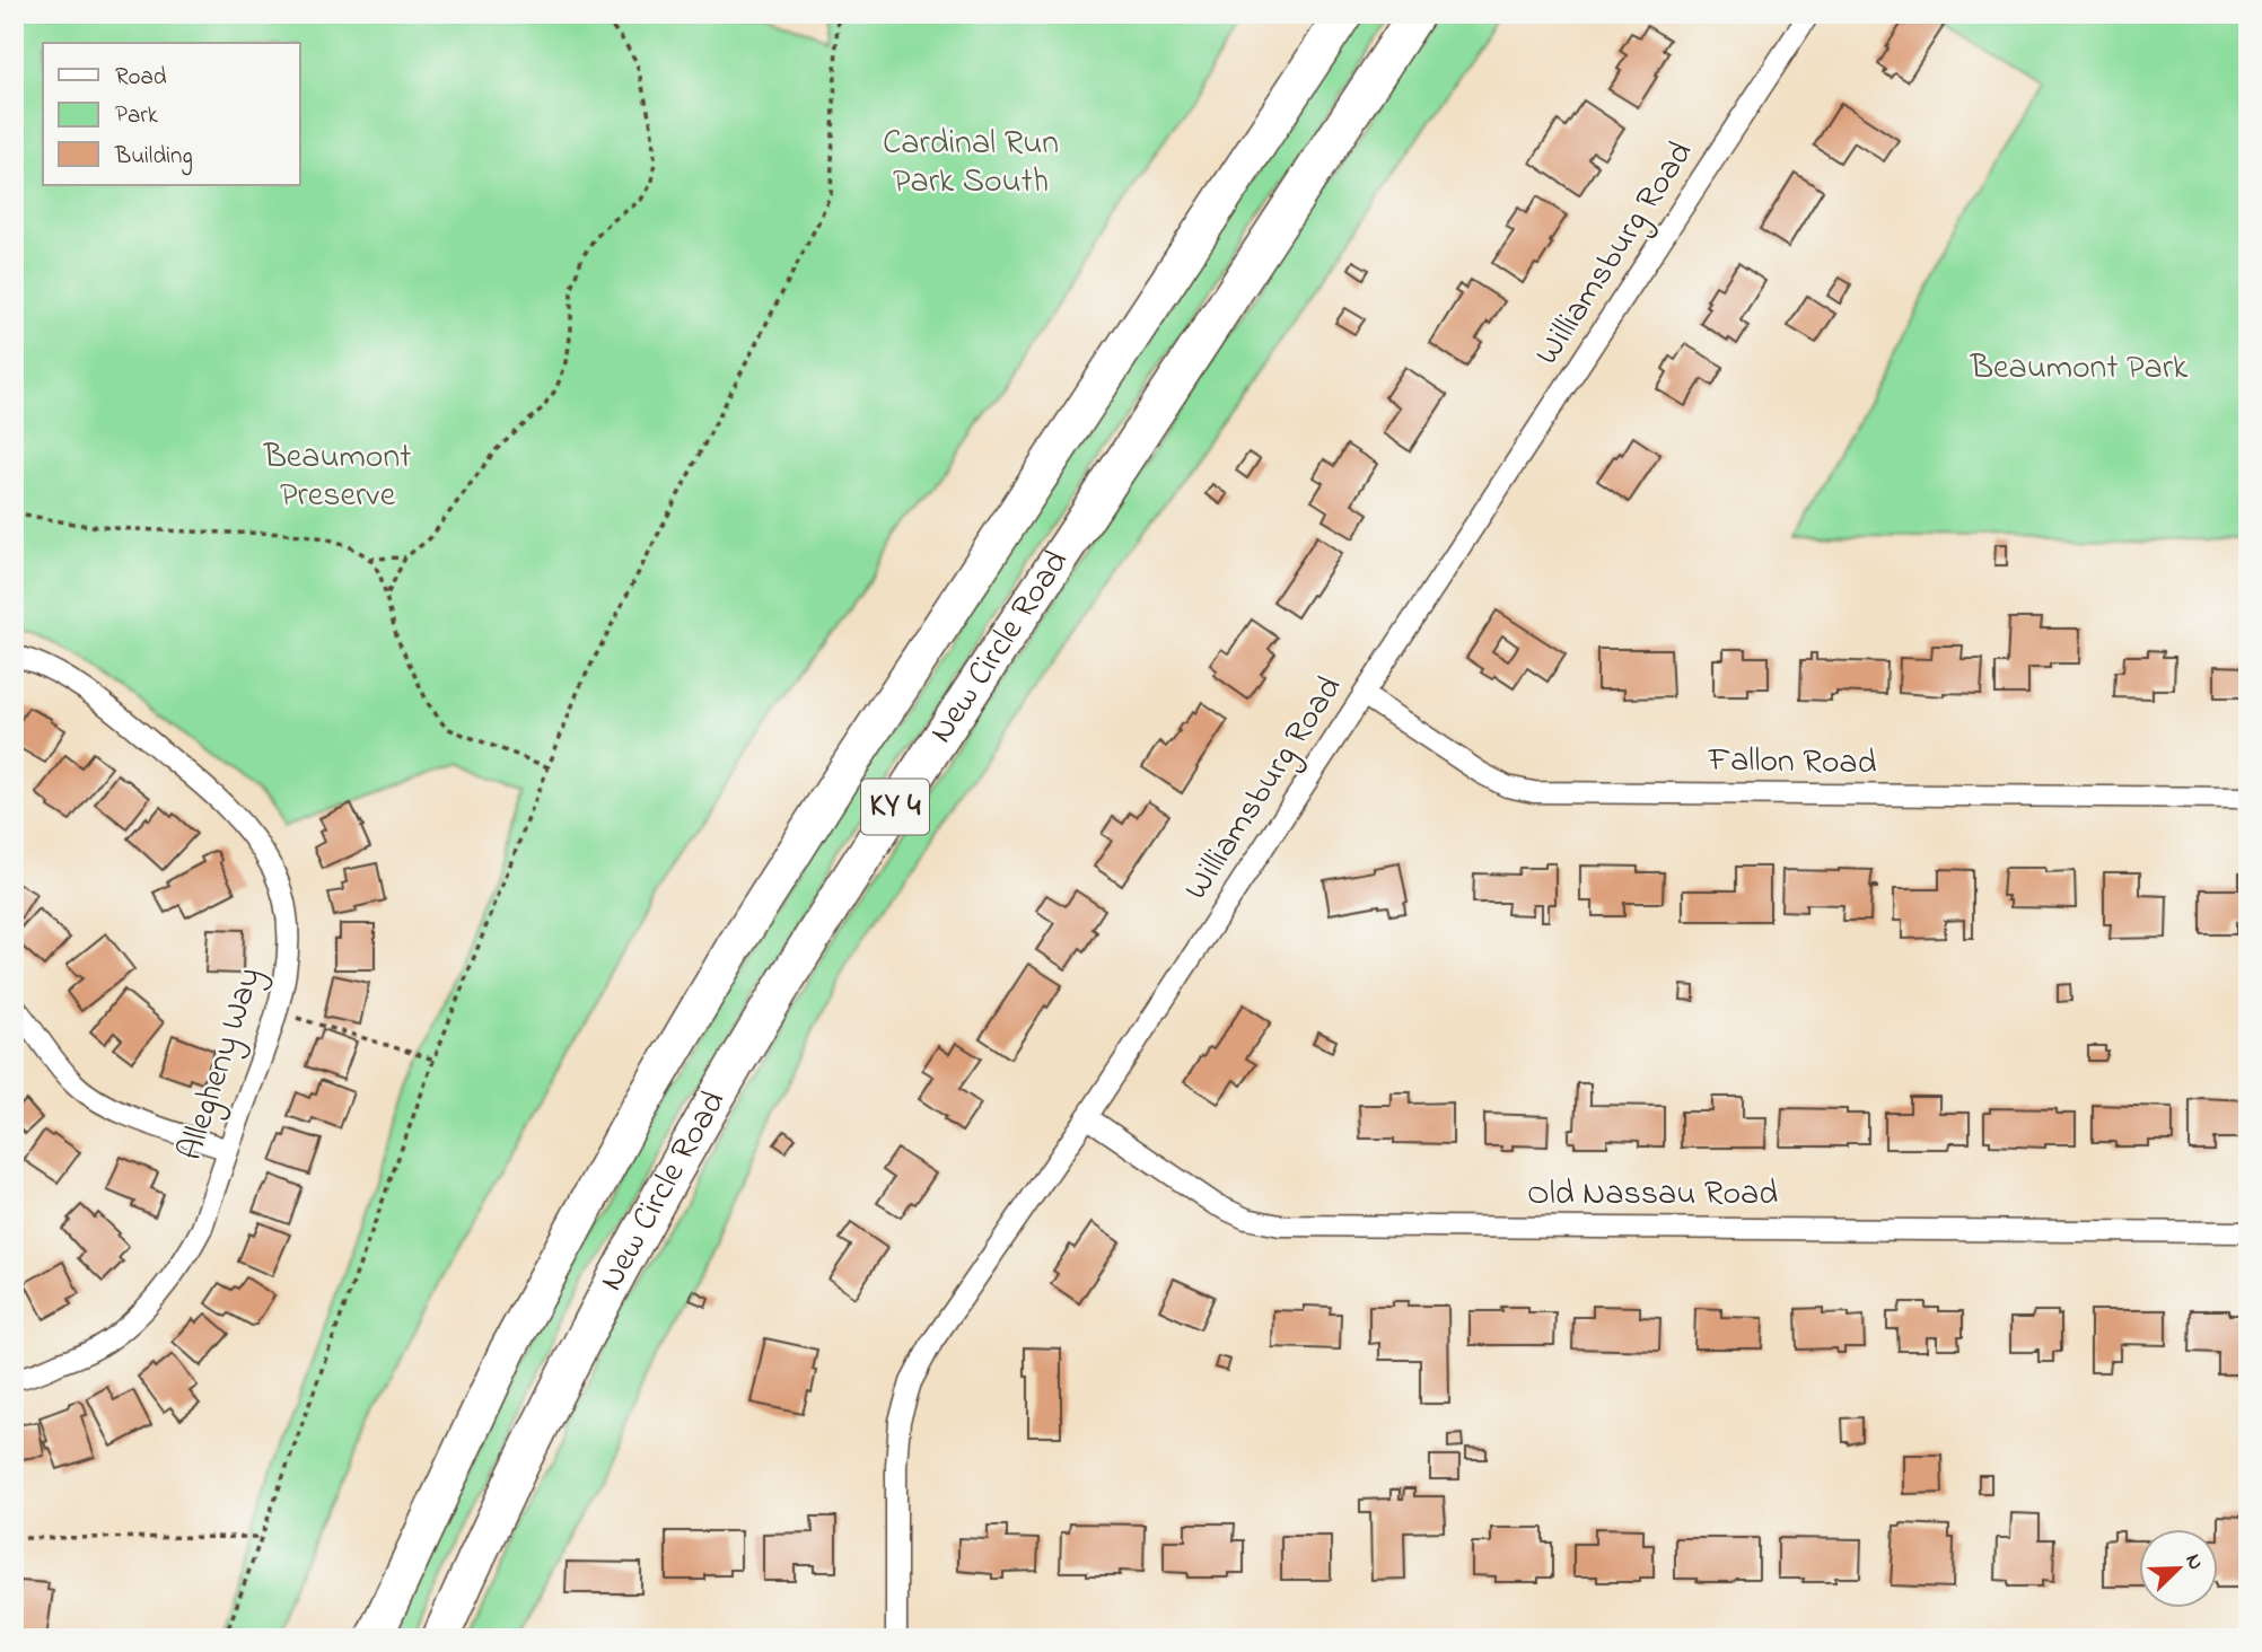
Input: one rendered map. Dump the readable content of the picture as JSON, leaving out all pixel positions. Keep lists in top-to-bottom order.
{
  "streets": {
    "highway": ["New Circle Road", "KY 4"],
    "street": [
      "Williamsburg Road",
      "Fallon Road",
      "Allegheny Way",
      "Old Nassau Road"
    ]
  },
  "crossings": [
    ["Williamsburg Road", "Fallon Road"],
    ["Williamsburg Road", "Old Nassau Road"]
  ],
  "parks": ["Cardinal Run Park South", "Beaumont Park", "Beaumont Preserve"],
  "legend": ["Road", "Park", "Building"],
  "north": "top right"
}
